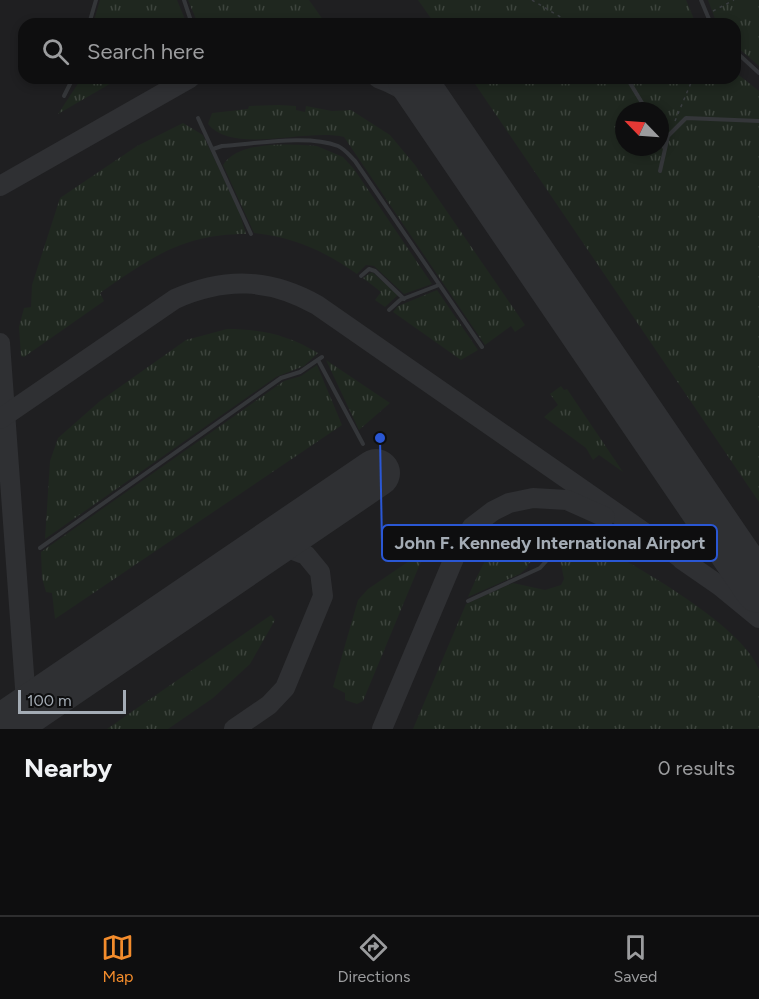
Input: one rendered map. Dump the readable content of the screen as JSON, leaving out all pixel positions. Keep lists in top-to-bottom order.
{
  "places": ["John F. Kennedy International Airport"],
  "scale_bar": "100 m",
  "north": "top left",
  "page": {
    "search": "Search here",
    "scale": "100 m",
    "heading": ["Nearby", "0 results"],
    "nav": ["Map", "Directions", "Saved"]
  }
}
